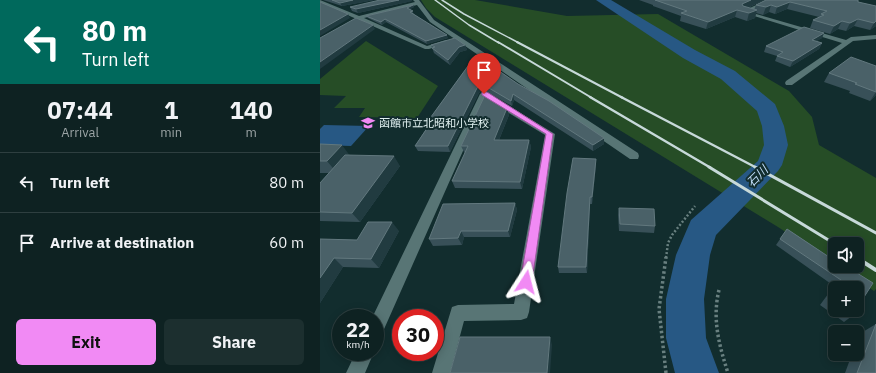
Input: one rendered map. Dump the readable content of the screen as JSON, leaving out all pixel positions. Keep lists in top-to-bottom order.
{
  "water": ["石川"],
  "places": {
    "school or university": ["函館市立北昭和小学校"]
  },
  "page": {
    "turn": ["80 m", "Turn left"],
    "eta": [
      "07:44",
      "Arrival",
      "1",
      "min",
      "140",
      "m"
    ],
    "list": [
      {
        "name": "Turn left",
        "value": "80 m"
      },
      {
        "name": "Arrive at destination",
        "value": "60 m"
      }
    ],
    "map_buttons": ["+", "−"],
    "speed": "22 km/h",
    "limit": "30",
    "buttons": ["Exit", "Share"]
  }
}
